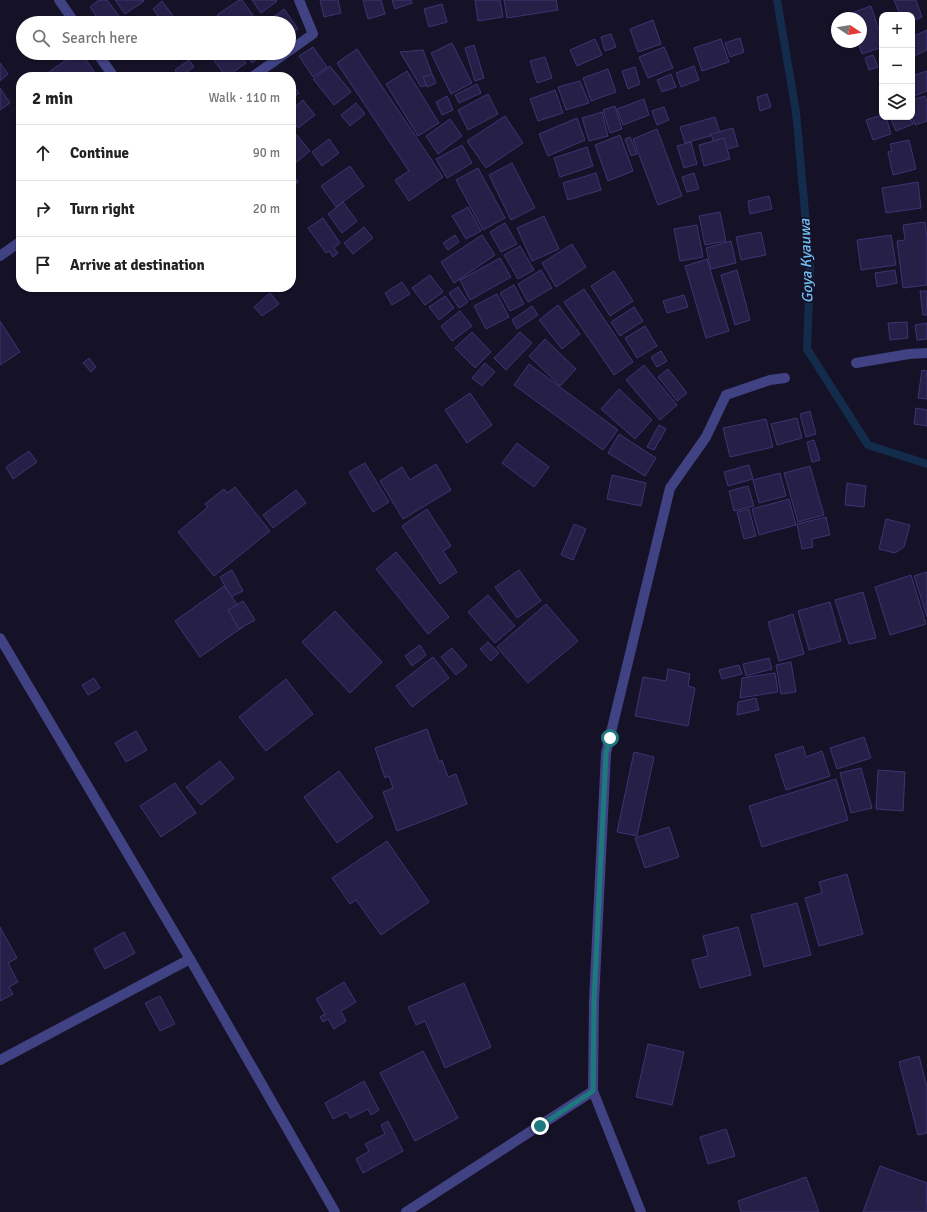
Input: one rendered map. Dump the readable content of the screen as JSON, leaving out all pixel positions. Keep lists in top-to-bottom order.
{
  "water": ["Goya Kyauwa"],
  "north": "right",
  "page": {
    "map_buttons": ["+", "−"],
    "search": "Search here",
    "heading": ["2 min", "Walk · 110 m"],
    "list": [
      ["Continue", "90 m"],
      ["Turn right", "20 m"],
      "Arrive at destination"
    ]
  }
}
